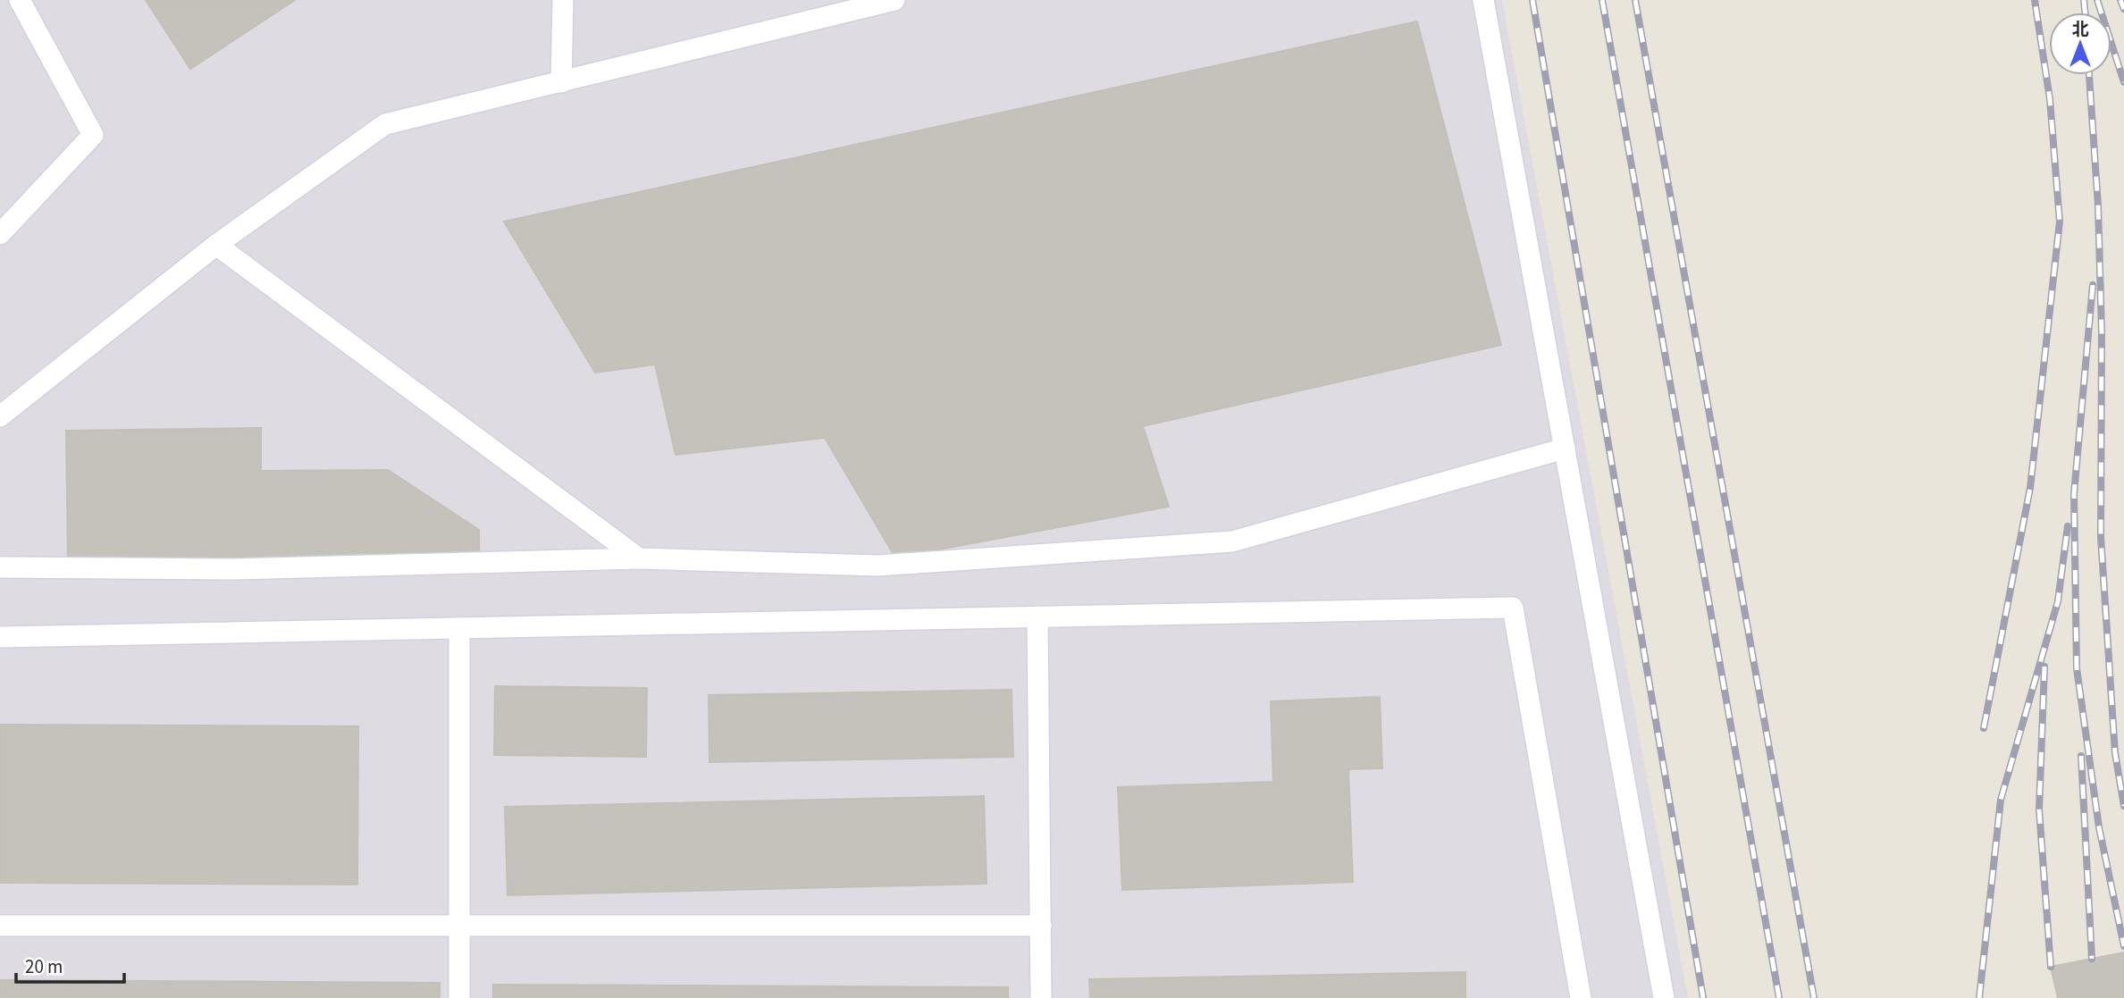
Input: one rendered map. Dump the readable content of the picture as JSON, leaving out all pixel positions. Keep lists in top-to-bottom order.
{
  "scale_bar": "20 m",
  "north": "top"
}
